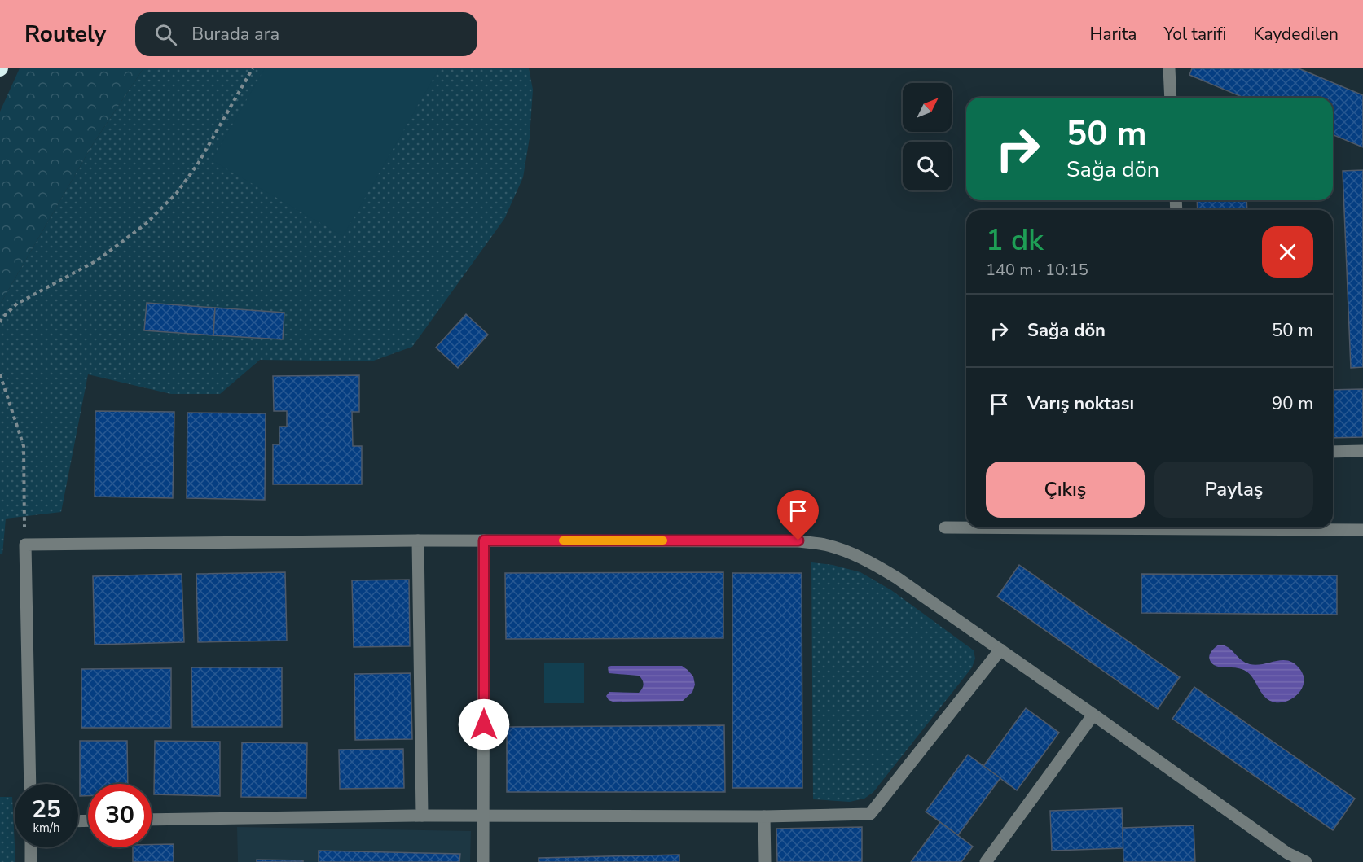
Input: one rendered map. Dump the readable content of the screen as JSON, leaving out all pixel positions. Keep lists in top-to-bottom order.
{
  "north": "top right",
  "page": {
    "header": "Routely",
    "search": "Burada ara",
    "nav": ["Harita", "Yol tarifi", "Kaydedilen"],
    "turn": ["50 m", "Sağa dön"],
    "heading": ["1 dk", "140 m · 10:15"],
    "list": [
      {
        "name": "Sağa dön",
        "value": "50 m"
      },
      {
        "name": "Varış noktası",
        "value": "90 m"
      }
    ],
    "buttons": ["Çıkış", "Paylaş"],
    "speed": "25 km/h",
    "limit": "30"
  }
}
